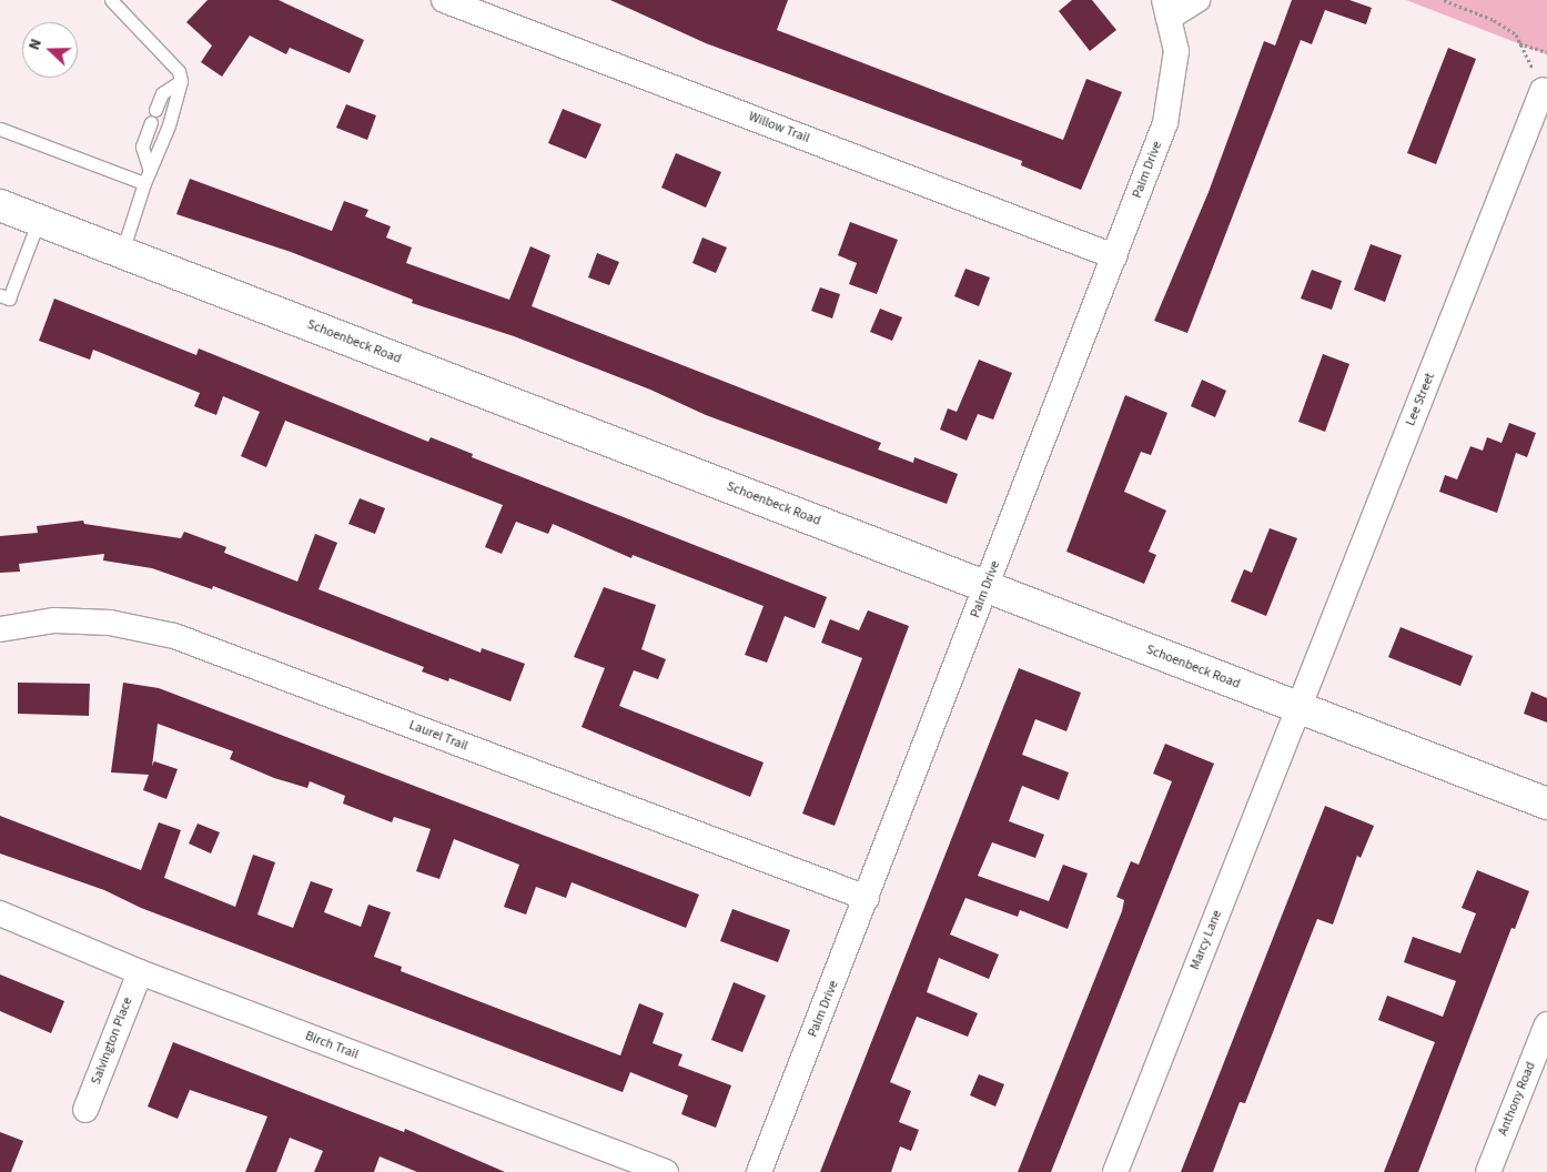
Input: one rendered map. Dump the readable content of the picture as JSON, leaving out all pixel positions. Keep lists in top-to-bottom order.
{
  "streets": {
    "main road": ["Schoenbeck Road"],
    "street": [
      "Willow Trail",
      "Palm Drive",
      "Lee Street",
      "Laurel Trail",
      "Marcy Lane",
      "Salvington Place",
      "Birch Trail",
      "Anthony Road"
    ]
  },
  "crossings": [
    ["Willow Trail", "Palm Drive"],
    ["Palm Drive", "Schoenbeck Road"],
    ["Palm Drive", "Laurel Trail"],
    ["Schoenbeck Road", "Lee Street"],
    ["Schoenbeck Road", "Marcy Lane"],
    ["Lee Street", "Marcy Lane"],
    ["Salvington Place", "Birch Trail"]
  ],
  "north": "left"
}
